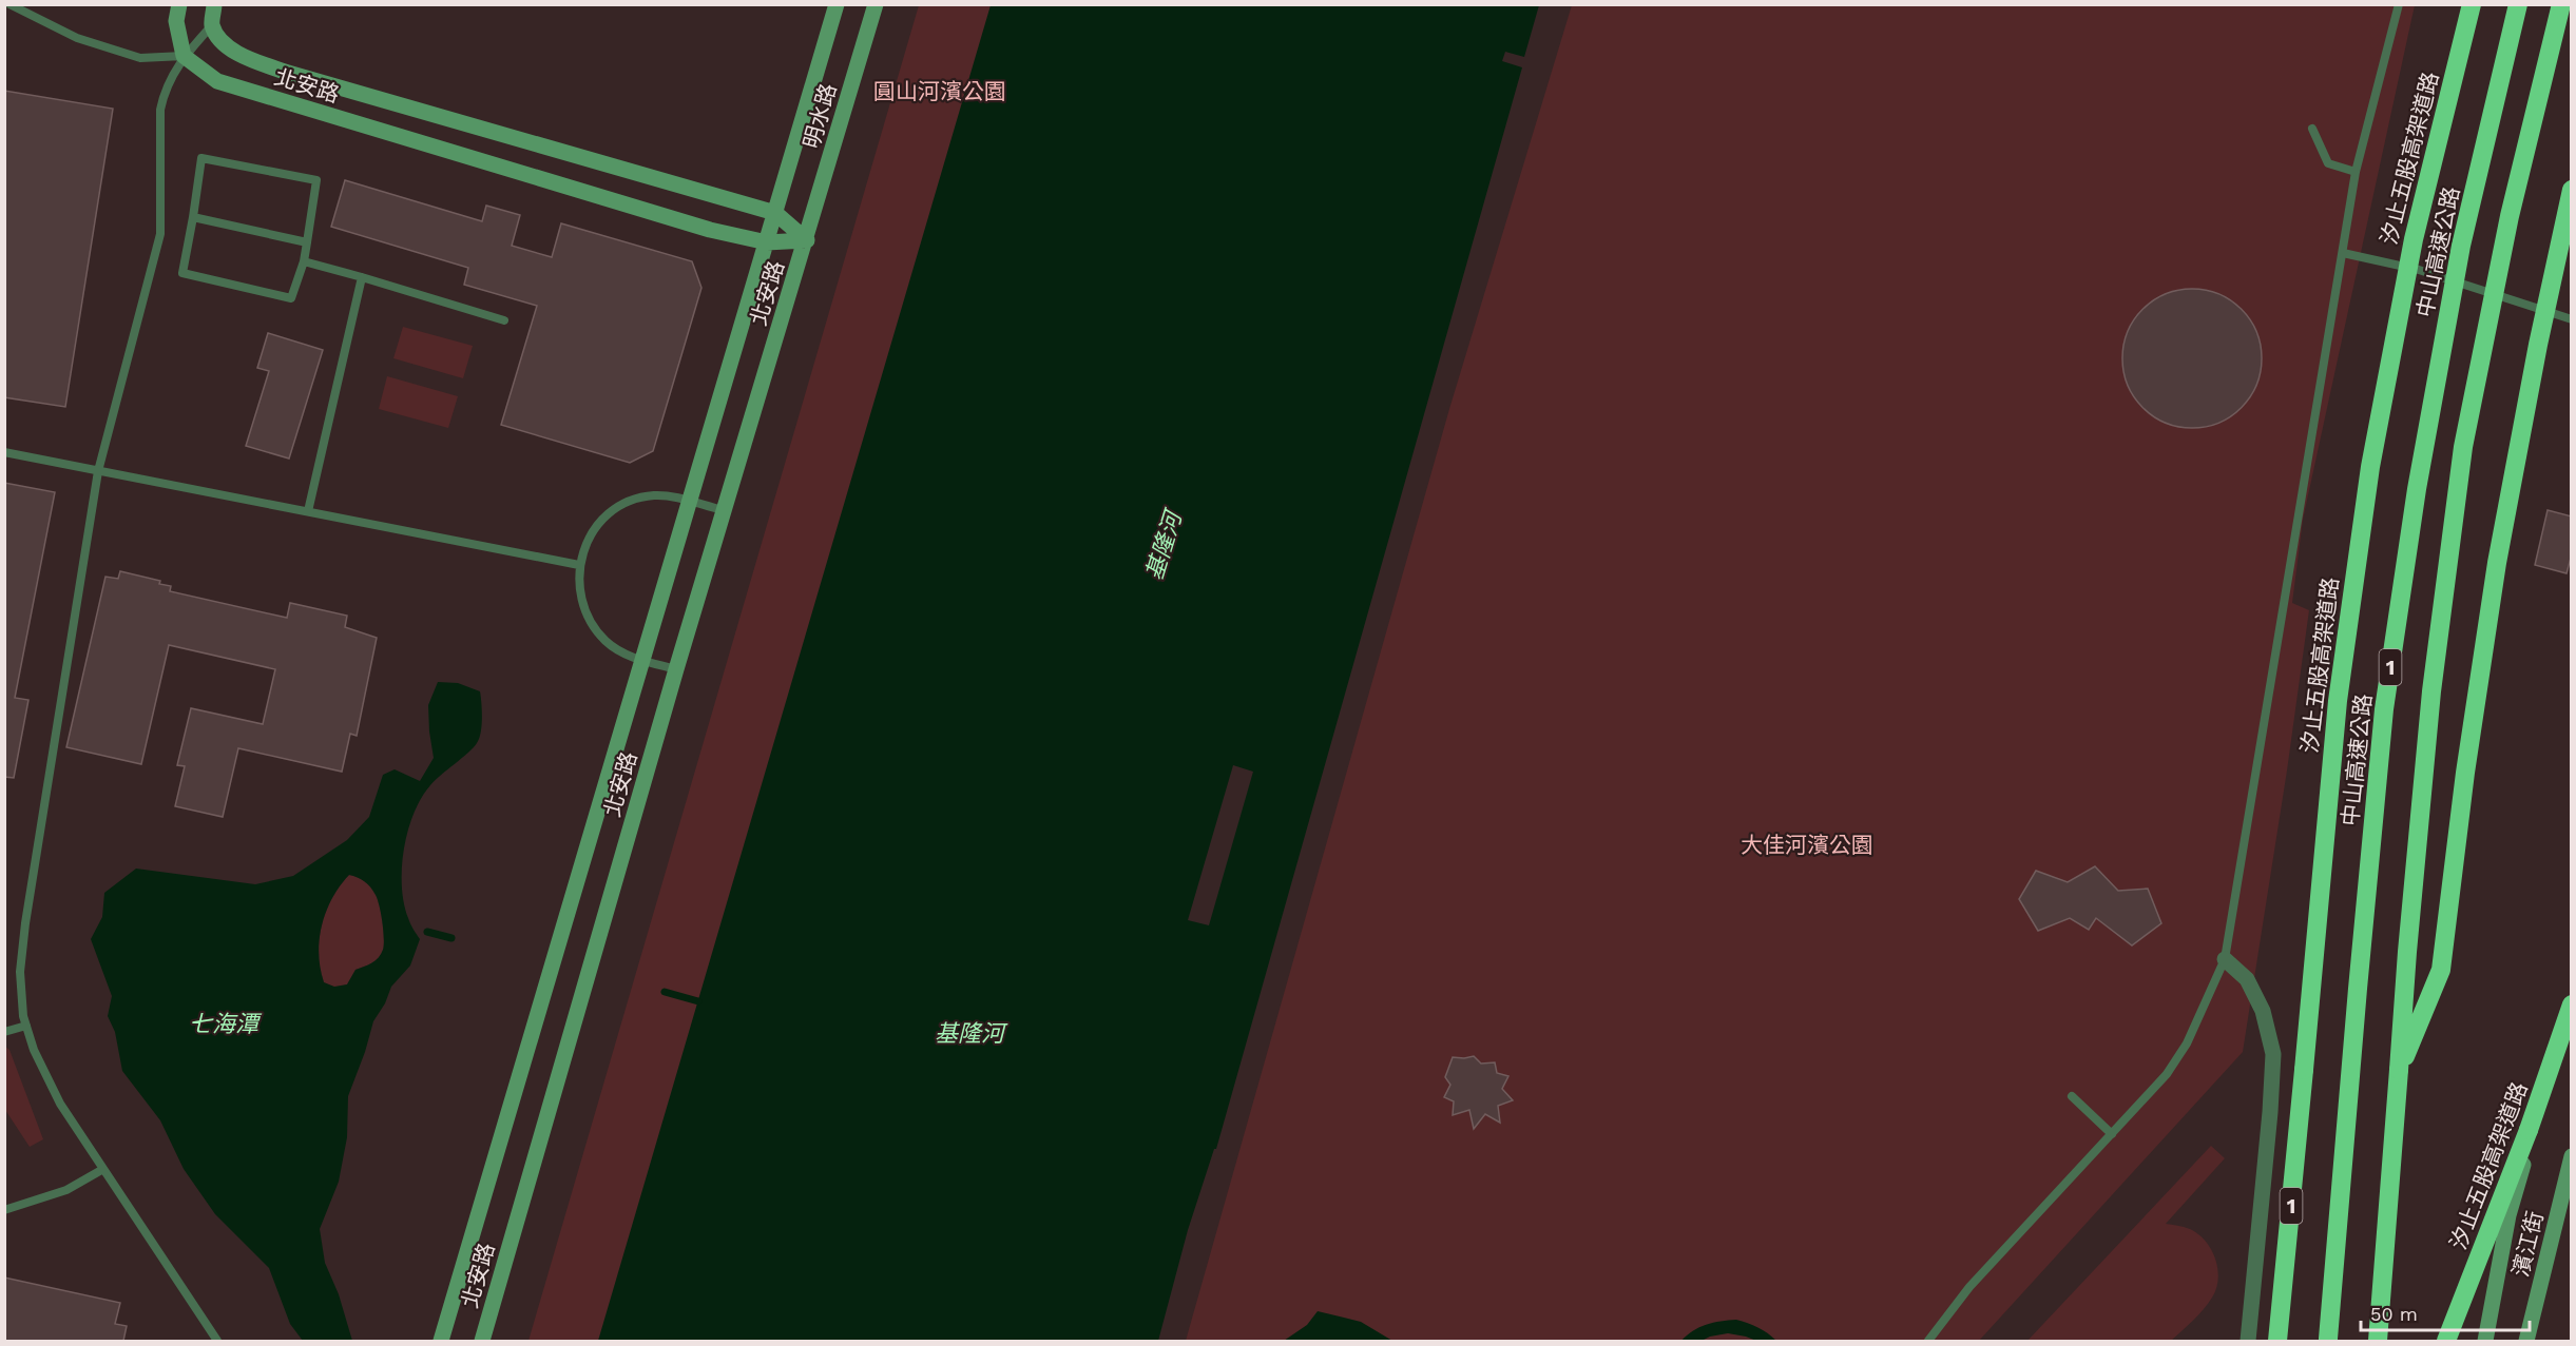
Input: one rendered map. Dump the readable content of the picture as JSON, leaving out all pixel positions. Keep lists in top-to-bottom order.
{
  "streets": {
    "highway": ["汐止五股高架道路", "中山高速公路", "1"],
    "main road": ["北安路", "明水路", "濱江街"]
  },
  "crossings": [
    ["北安路", "明水路"]
  ],
  "water": ["基隆河", "七海潭"],
  "parks": ["圓山河濱公園", "大佳河濱公園"],
  "scale_bar": "50 m"
}
